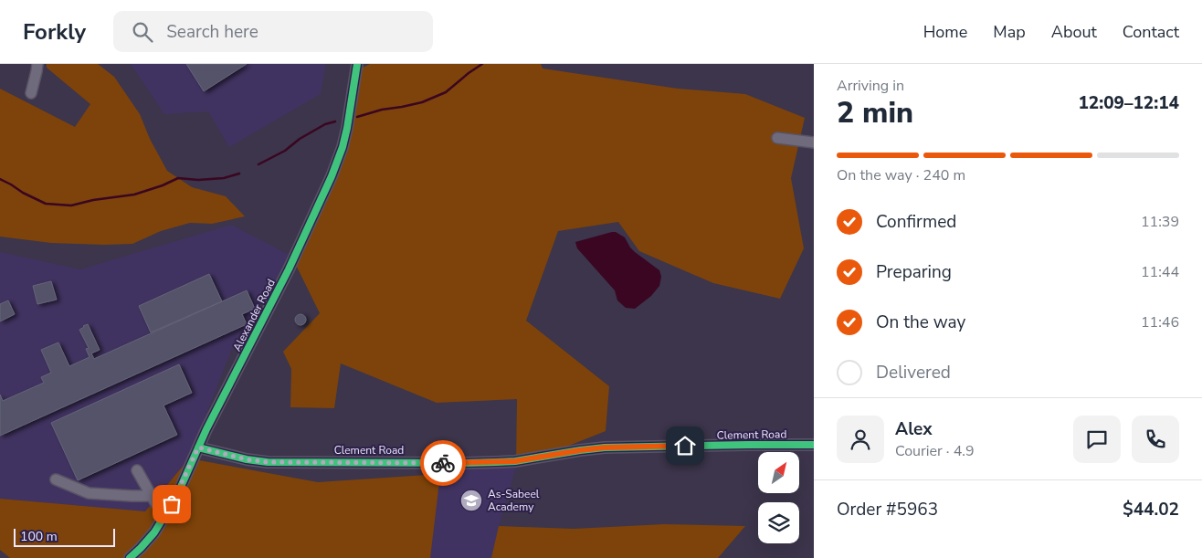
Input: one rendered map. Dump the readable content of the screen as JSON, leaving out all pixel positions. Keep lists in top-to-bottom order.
{
  "streets": {
    "street": ["Alexander Road", "Clement Road"]
  },
  "crossings": [
    ["Alexander Road", "Clement Road"]
  ],
  "places": {
    "school or university": ["As-Sabeel Academy"]
  },
  "scale_bar": "100 m",
  "north": "top right",
  "page": {
    "header": "Forkly",
    "search": "Search here",
    "nav": [
      "Home",
      "Map",
      "About",
      "Contact"
    ],
    "heading": ["2 min", "Arriving in", "12:09–12:14"],
    "panel": [
      "Alex",
      "Courier · 4.9",
      "Order #5963",
      "$44.02"
    ],
    "bar": "On the way · 240 m",
    "list": [
      ["Confirmed", "11:39"],
      ["Preparing", "11:44"],
      ["On the way", "11:46"],
      "Delivered"
    ],
    "scale": "100 m"
  }
}
